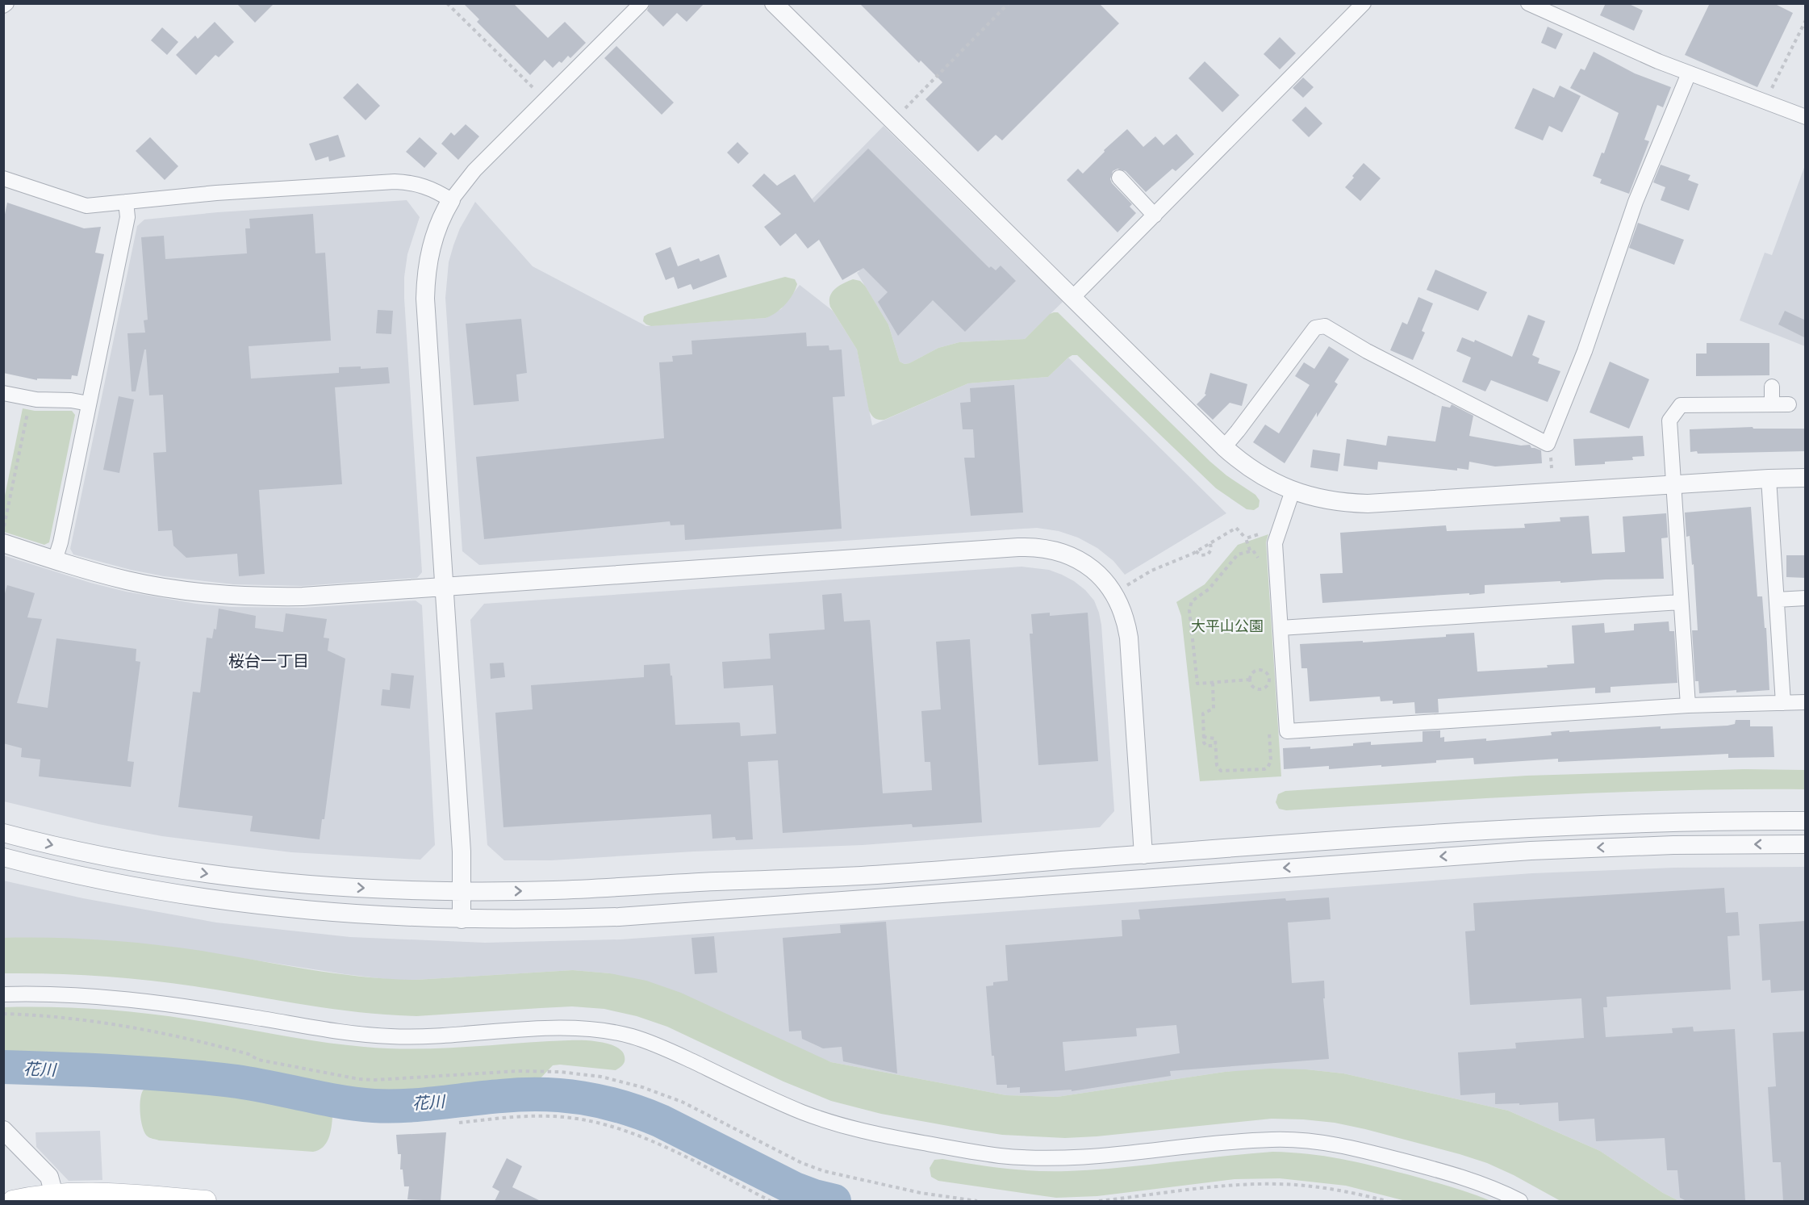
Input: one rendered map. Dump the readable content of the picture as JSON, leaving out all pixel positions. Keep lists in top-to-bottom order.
{
  "districts": ["桜台一丁目"],
  "water": ["花川"],
  "parks": ["大平山公園"]
}
